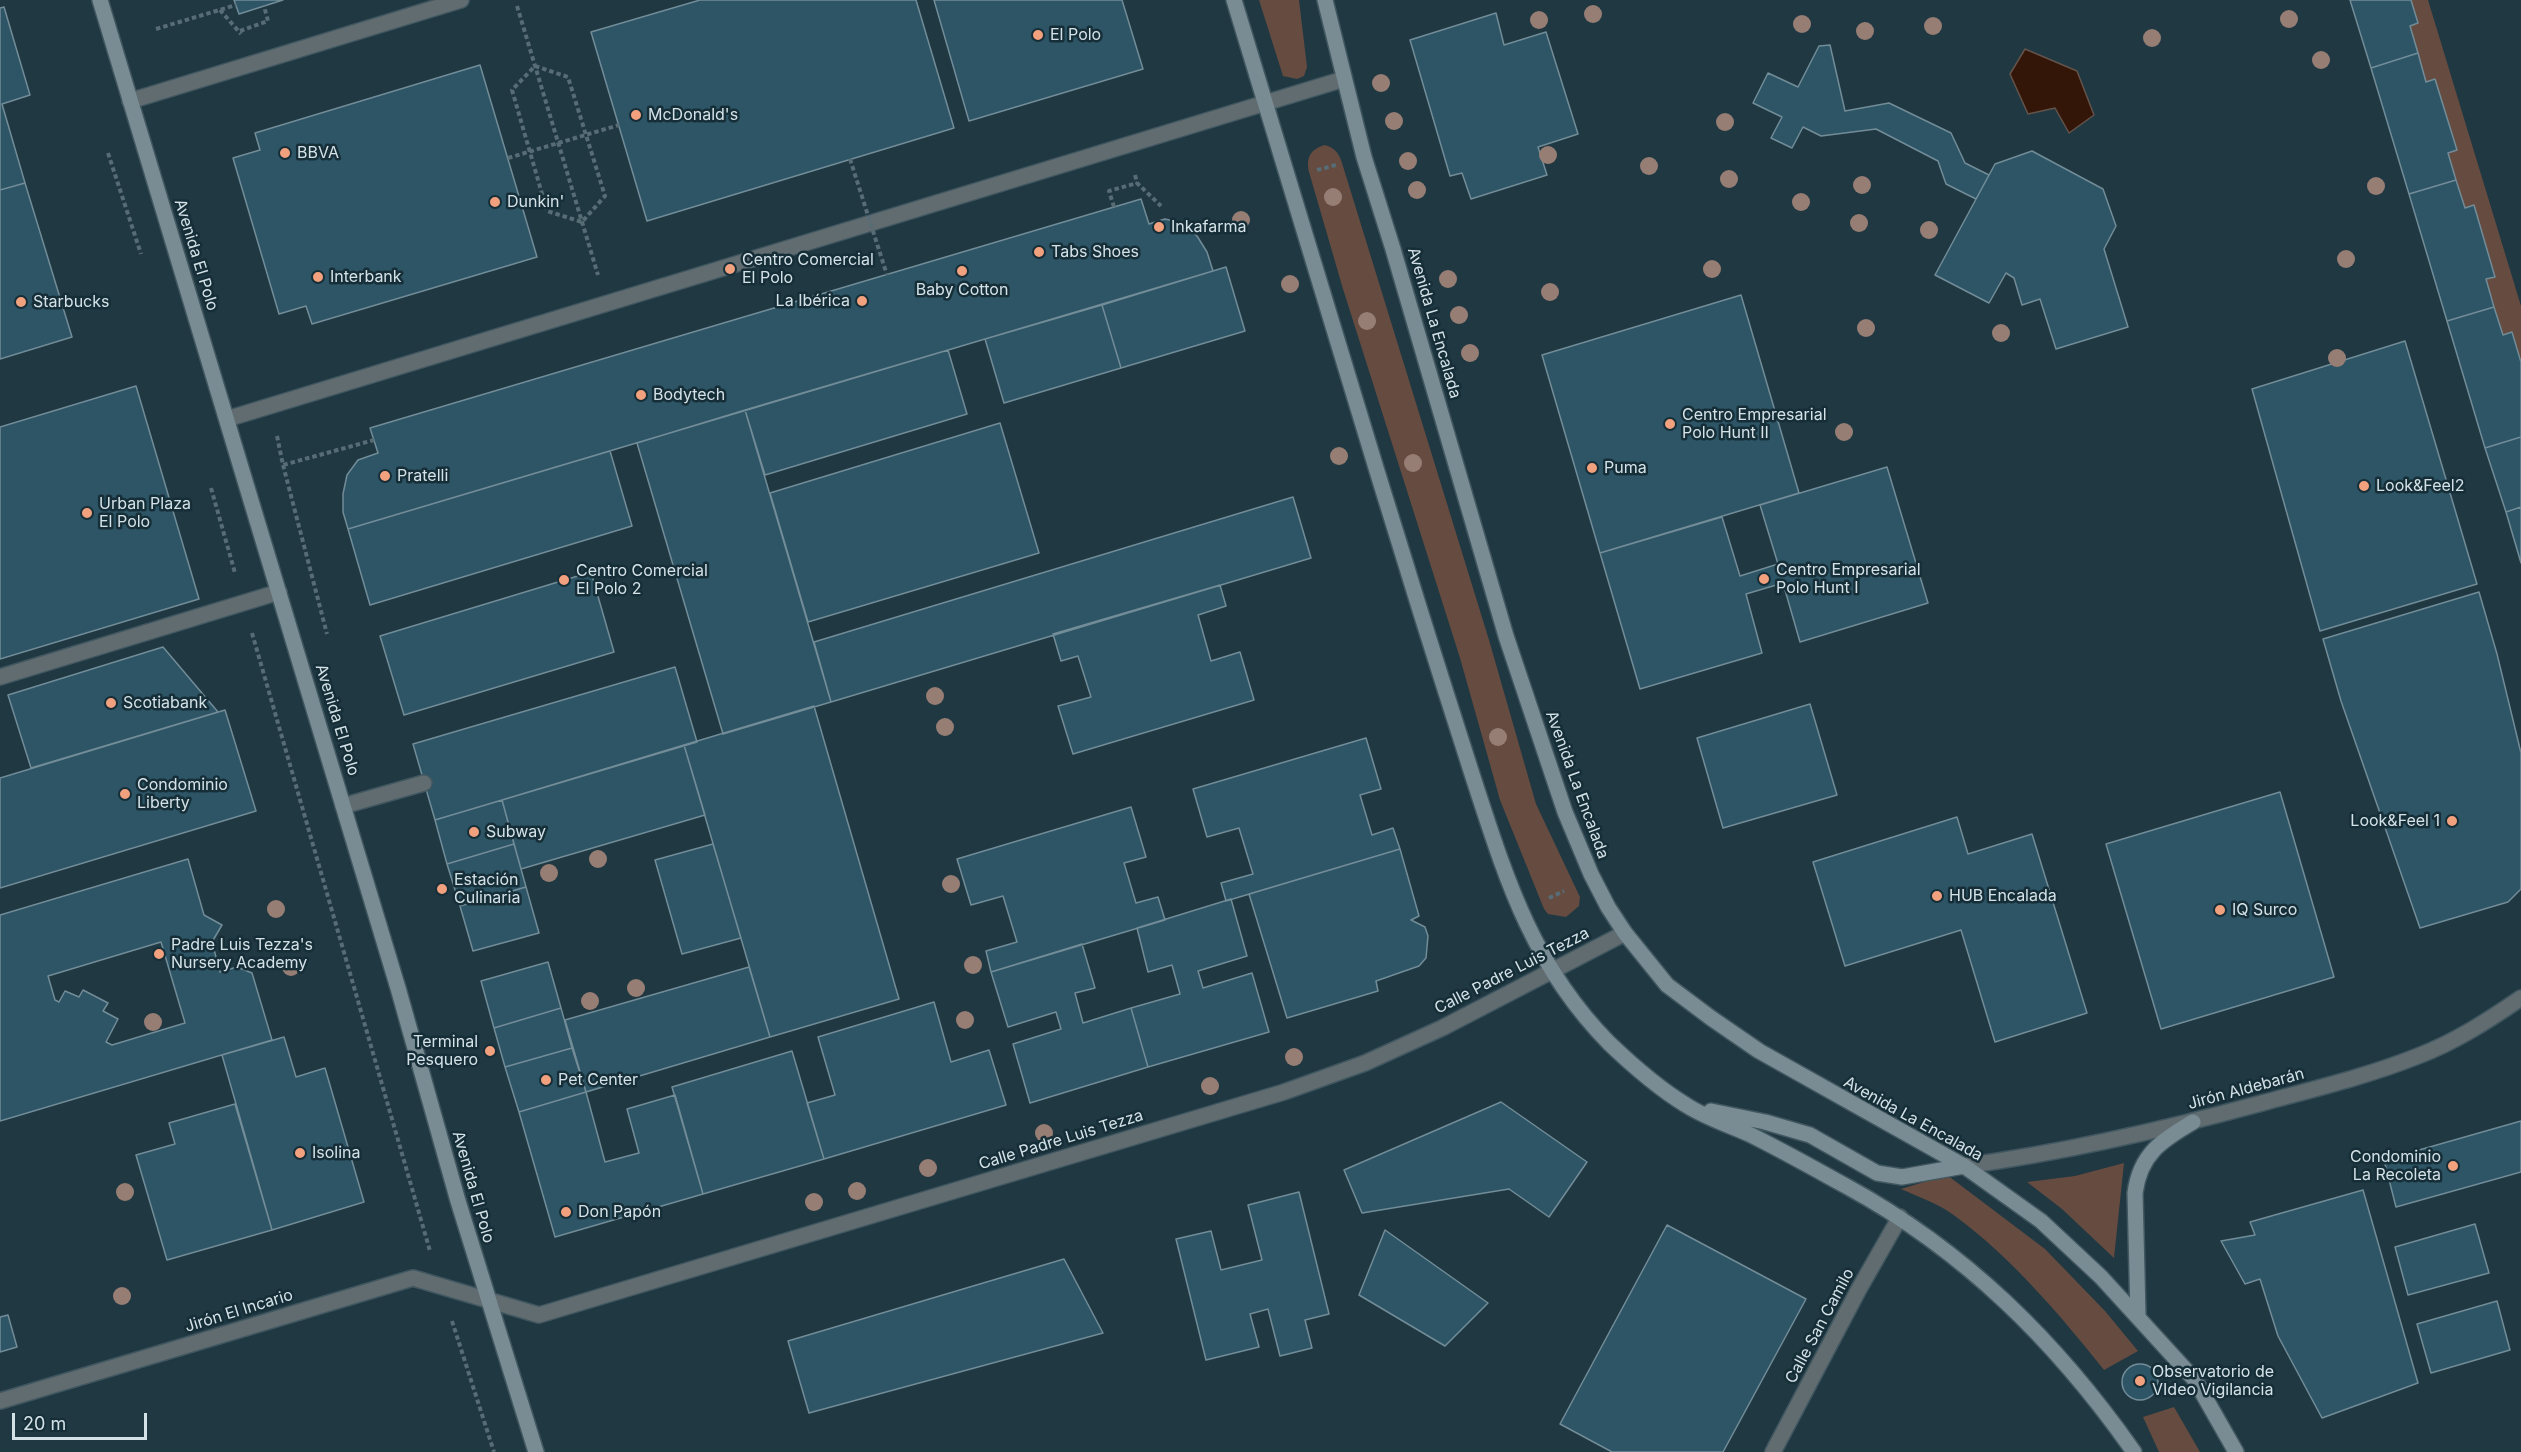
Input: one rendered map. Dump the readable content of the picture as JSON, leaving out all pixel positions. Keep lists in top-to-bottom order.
{
  "streets": {
    "main road": ["Avenida El Polo", "Avenida La Encalada"],
    "street": [
      "Calle Padre Luis Tezza",
      "Jirón Aldebarán",
      "Jirón El Incario",
      "Calle San Camilo"
    ]
  },
  "crossings": [
    ["Avenida El Polo", "Calle Padre Luis Tezza"],
    ["Avenida El Polo", "Jirón El Incario"],
    ["Avenida La Encalada", "Calle Padre Luis Tezza"],
    ["Avenida La Encalada", "Jirón Aldebarán"],
    ["Calle Padre Luis Tezza", "Jirón El Incario"]
  ],
  "places": [
    "El Polo",
    "McDonald's",
    "BBVA",
    "Dunkin'",
    "Inkafarma",
    "Tabs Shoes",
    "Centro Comercial El Polo",
    "Baby Cotton",
    "Interbank",
    "La Ibérica",
    "Starbucks",
    "Bodytech",
    "Centro Empresarial Polo Hunt II",
    "Puma",
    "Pratelli",
    "Look&Feel2",
    "Urban Plaza El Polo",
    "Centro Empresarial Polo Hunt I",
    "Centro Comercial El Polo 2",
    "Scotiabank",
    "Condominio Liberty",
    "Look&Feel 1",
    "Subway",
    "Estación Culinaria",
    "HUB Encalada",
    "IQ Surco",
    "Padre Luis Tezza's Nursery Academy",
    "Terminal Pesquero",
    "Pet Center",
    "Isolina",
    "Condominio La Recoleta",
    "Don Papón",
    "Observatorio de VIdeo Vigilancia"
  ],
  "scale_bar": "20 m"
}
